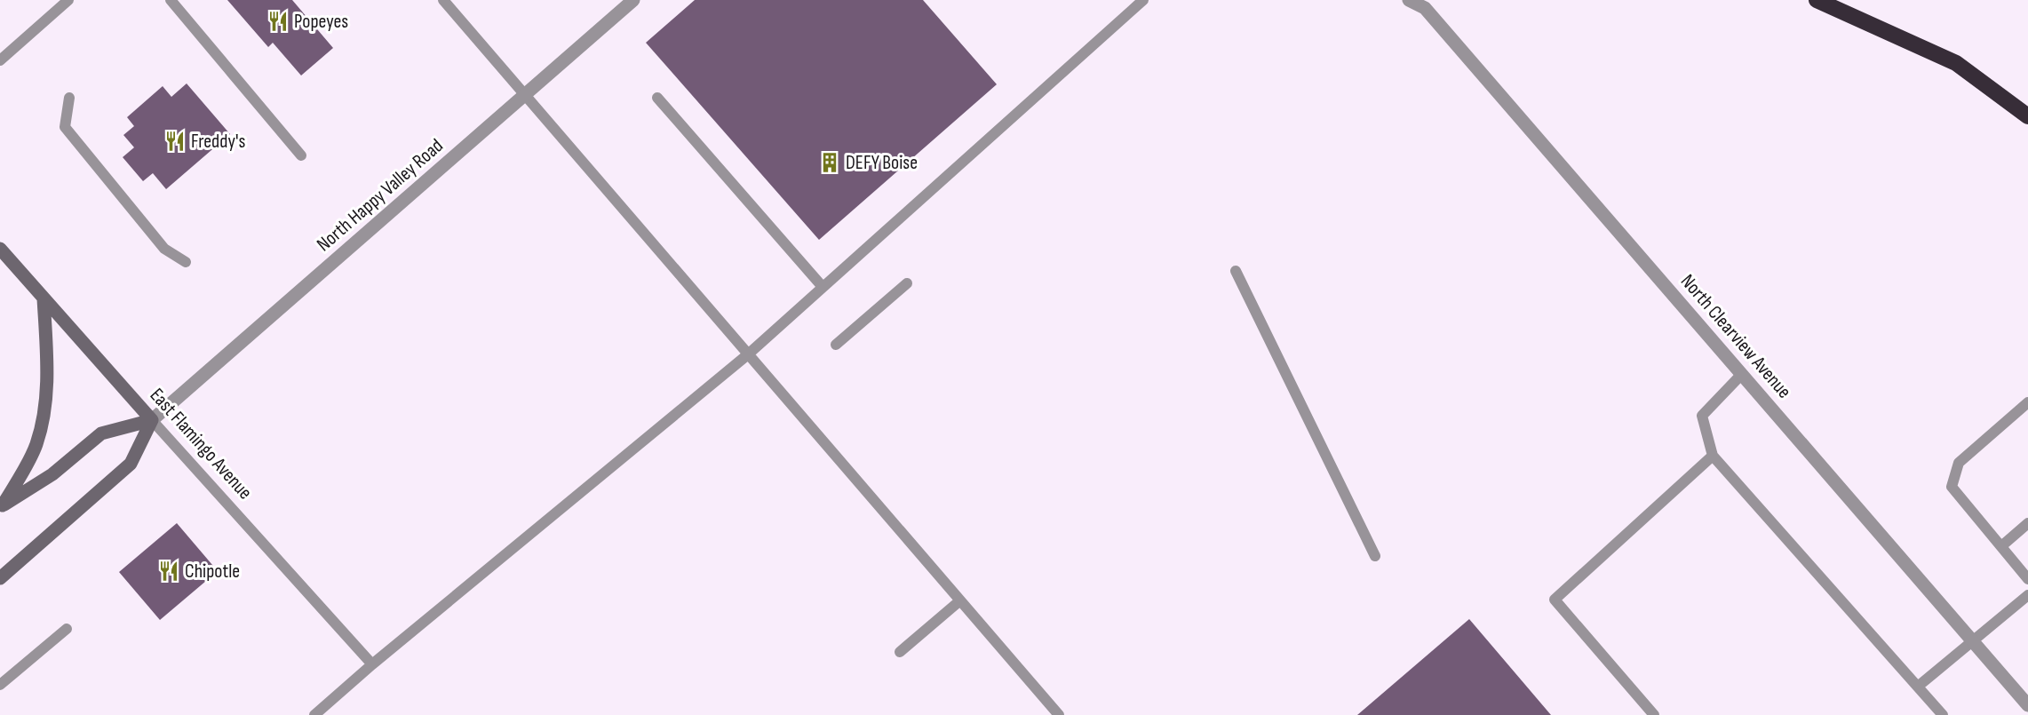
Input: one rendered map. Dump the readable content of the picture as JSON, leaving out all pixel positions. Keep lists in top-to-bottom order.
{
  "streets": {
    "main road": ["North Happy Valley Road", "East Flamingo Avenue"],
    "street": ["North Clearview Avenue"]
  },
  "crossings": [
    ["North Happy Valley Road", "East Flamingo Avenue"]
  ],
  "places": {
    "restaurant": ["Popeyes", "Freddy's", "Chipotle"],
    "building": ["DEFY Boise"]
  }
}
